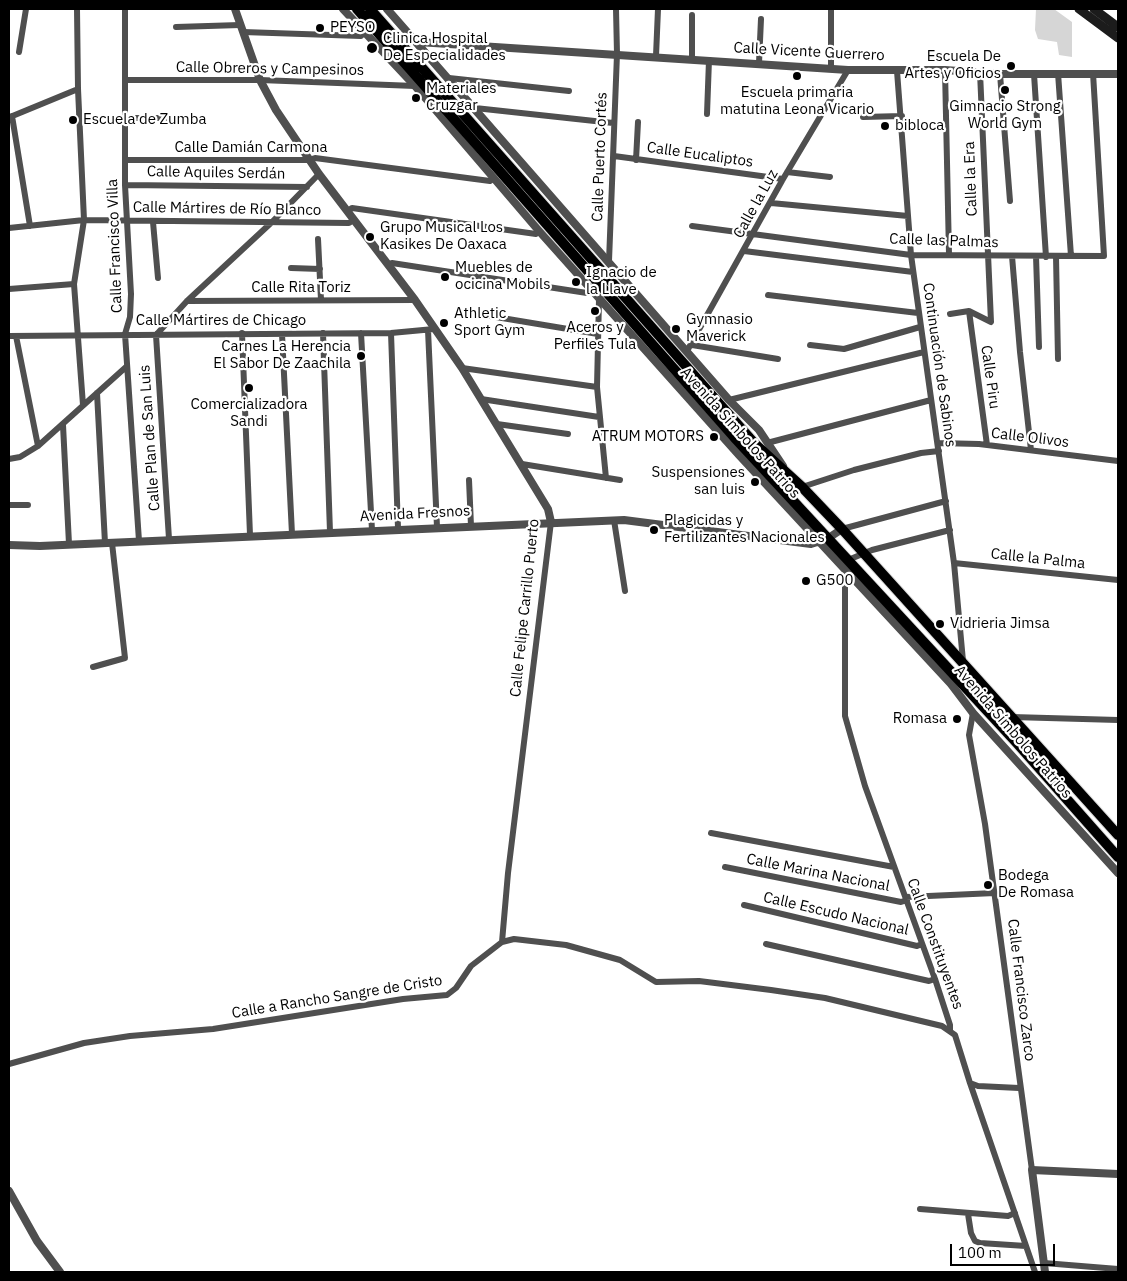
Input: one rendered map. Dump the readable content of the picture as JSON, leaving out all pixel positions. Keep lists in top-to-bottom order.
{
  "streets": {
    "main road": ["Avenida Símbolos Patrios"],
    "street": [
      "Calle Vicente Guerrero",
      "Calle Obreros y Campesinos",
      "Calle Damián Carmona",
      "Calle Eucaliptos",
      "Calle Puerto Cortés",
      "Calle Aquiles Serdán",
      "Calle la Era",
      "Calle la Luz",
      "Calle Mártires de Río Blanco",
      "Calle las Palmas",
      "Calle Francisco Villa",
      "Calle Rita Toriz",
      "Calle Mártires de Chicago",
      "Continuación de Sabinos",
      "Calle Piru",
      "Calle Plan de San Luis",
      "Calle Olivos",
      "Avenida Fresnos",
      "Calle la Palma",
      "Calle Felipe Carrillo Puerto",
      "Calle Marina Nacional",
      "Calle Escudo Nacional",
      "Calle Constituyentes",
      "Calle Francisco Zarco",
      "Calle a Rancho Sangre de Cristo"
    ]
  },
  "crossings": [
    ["Calle Vicente Guerrero", "Calle Puerto Cortés"],
    ["Calle Vicente Guerrero", "Calle la Era"],
    ["Calle Vicente Guerrero", "Calle la Luz"],
    ["Calle Vicente Guerrero", "Calle las Palmas"],
    ["Calle Vicente Guerrero", "Continuación de Sabinos"],
    ["Calle Vicente Guerrero", "Avenida Símbolos Patrios"],
    ["Calle Obreros y Campesinos", "Calle Francisco Villa"],
    ["Calle Obreros y Campesinos", "Avenida Símbolos Patrios"],
    ["Calle Obreros y Campesinos", "Calle Felipe Carrillo Puerto"],
    ["Calle Damián Carmona", "Calle Francisco Villa"],
    ["Calle Damián Carmona", "Avenida Símbolos Patrios"],
    ["Calle Damián Carmona", "Calle Felipe Carrillo Puerto"],
    ["Calle Eucaliptos", "Calle Puerto Cortés"],
    ["Calle Eucaliptos", "Calle la Luz"],
    ["Calle Puerto Cortés", "Avenida Símbolos Patrios"],
    ["Calle Aquiles Serdán", "Calle Francisco Villa"],
    ["Calle la Era", "Calle las Palmas"],
    ["Calle la Era", "Calle Piru"],
    ["Calle la Luz", "Calle las Palmas"],
    ["Calle la Luz", "Avenida Símbolos Patrios"],
    ["Calle Mártires de Río Blanco", "Calle Francisco Villa"],
    ["Calle Mártires de Río Blanco", "Calle Felipe Carrillo Puerto"],
    ["Calle las Palmas", "Continuación de Sabinos"],
    ["Calle Francisco Villa", "Calle Mártires de Chicago"],
    ["Calle Francisco Villa", "Avenida Fresnos"],
    ["Calle Rita Toriz", "Calle Felipe Carrillo Puerto"],
    ["Calle Mártires de Chicago", "Calle Plan de San Luis"],
    ["Calle Mártires de Chicago", "Calle Felipe Carrillo Puerto"],
    ["Continuación de Sabinos", "Avenida Símbolos Patrios"],
    ["Continuación de Sabinos", "Calle Olivos"],
    ["Continuación de Sabinos", "Calle la Palma"],
    ["Calle Piru", "Calle Olivos"],
    ["Avenida Símbolos Patrios", "Avenida Fresnos"],
    ["Avenida Símbolos Patrios", "Calle Constituyentes"],
    ["Avenida Símbolos Patrios", "Calle Francisco Zarco"],
    ["Calle Plan de San Luis", "Avenida Fresnos"],
    ["Avenida Fresnos", "Calle Felipe Carrillo Puerto"],
    ["Calle Felipe Carrillo Puerto", "Calle a Rancho Sangre de Cristo"],
    ["Calle Marina Nacional", "Calle Constituyentes"],
    ["Calle Marina Nacional", "Calle Francisco Zarco"],
    ["Calle Escudo Nacional", "Calle Constituyentes"]
  ],
  "places": [
    "PEYSO",
    "Clinica Hospital De Especialidades",
    "Escuela De Artes y Oficios",
    "Escuela primaria matutina Leona Vicario",
    "Gimnacio Strong World Gym",
    "Materiales Cruzgar",
    "Escuela de Zumba",
    "bibloca",
    "Grupo Musical Los Kasikes De Oaxaca",
    "Muebles de ocicina Mobils",
    "Ignacio de la Llave",
    "Aceros y Perfiles Tula",
    "Athletic Sport Gym",
    "Gymnasio Maverick",
    "Carnes La Herencia El Sabor De Zaachila",
    "Comercializadora Sandi",
    "ATRUM MOTORS",
    "Suspensiones san luis",
    "Plagicidas y Fertilizantes Nacionales",
    "G500",
    "Vidrieria Jimsa",
    "Romasa",
    "Bodega De Romasa"
  ],
  "scale_bar": "100 m"
}
